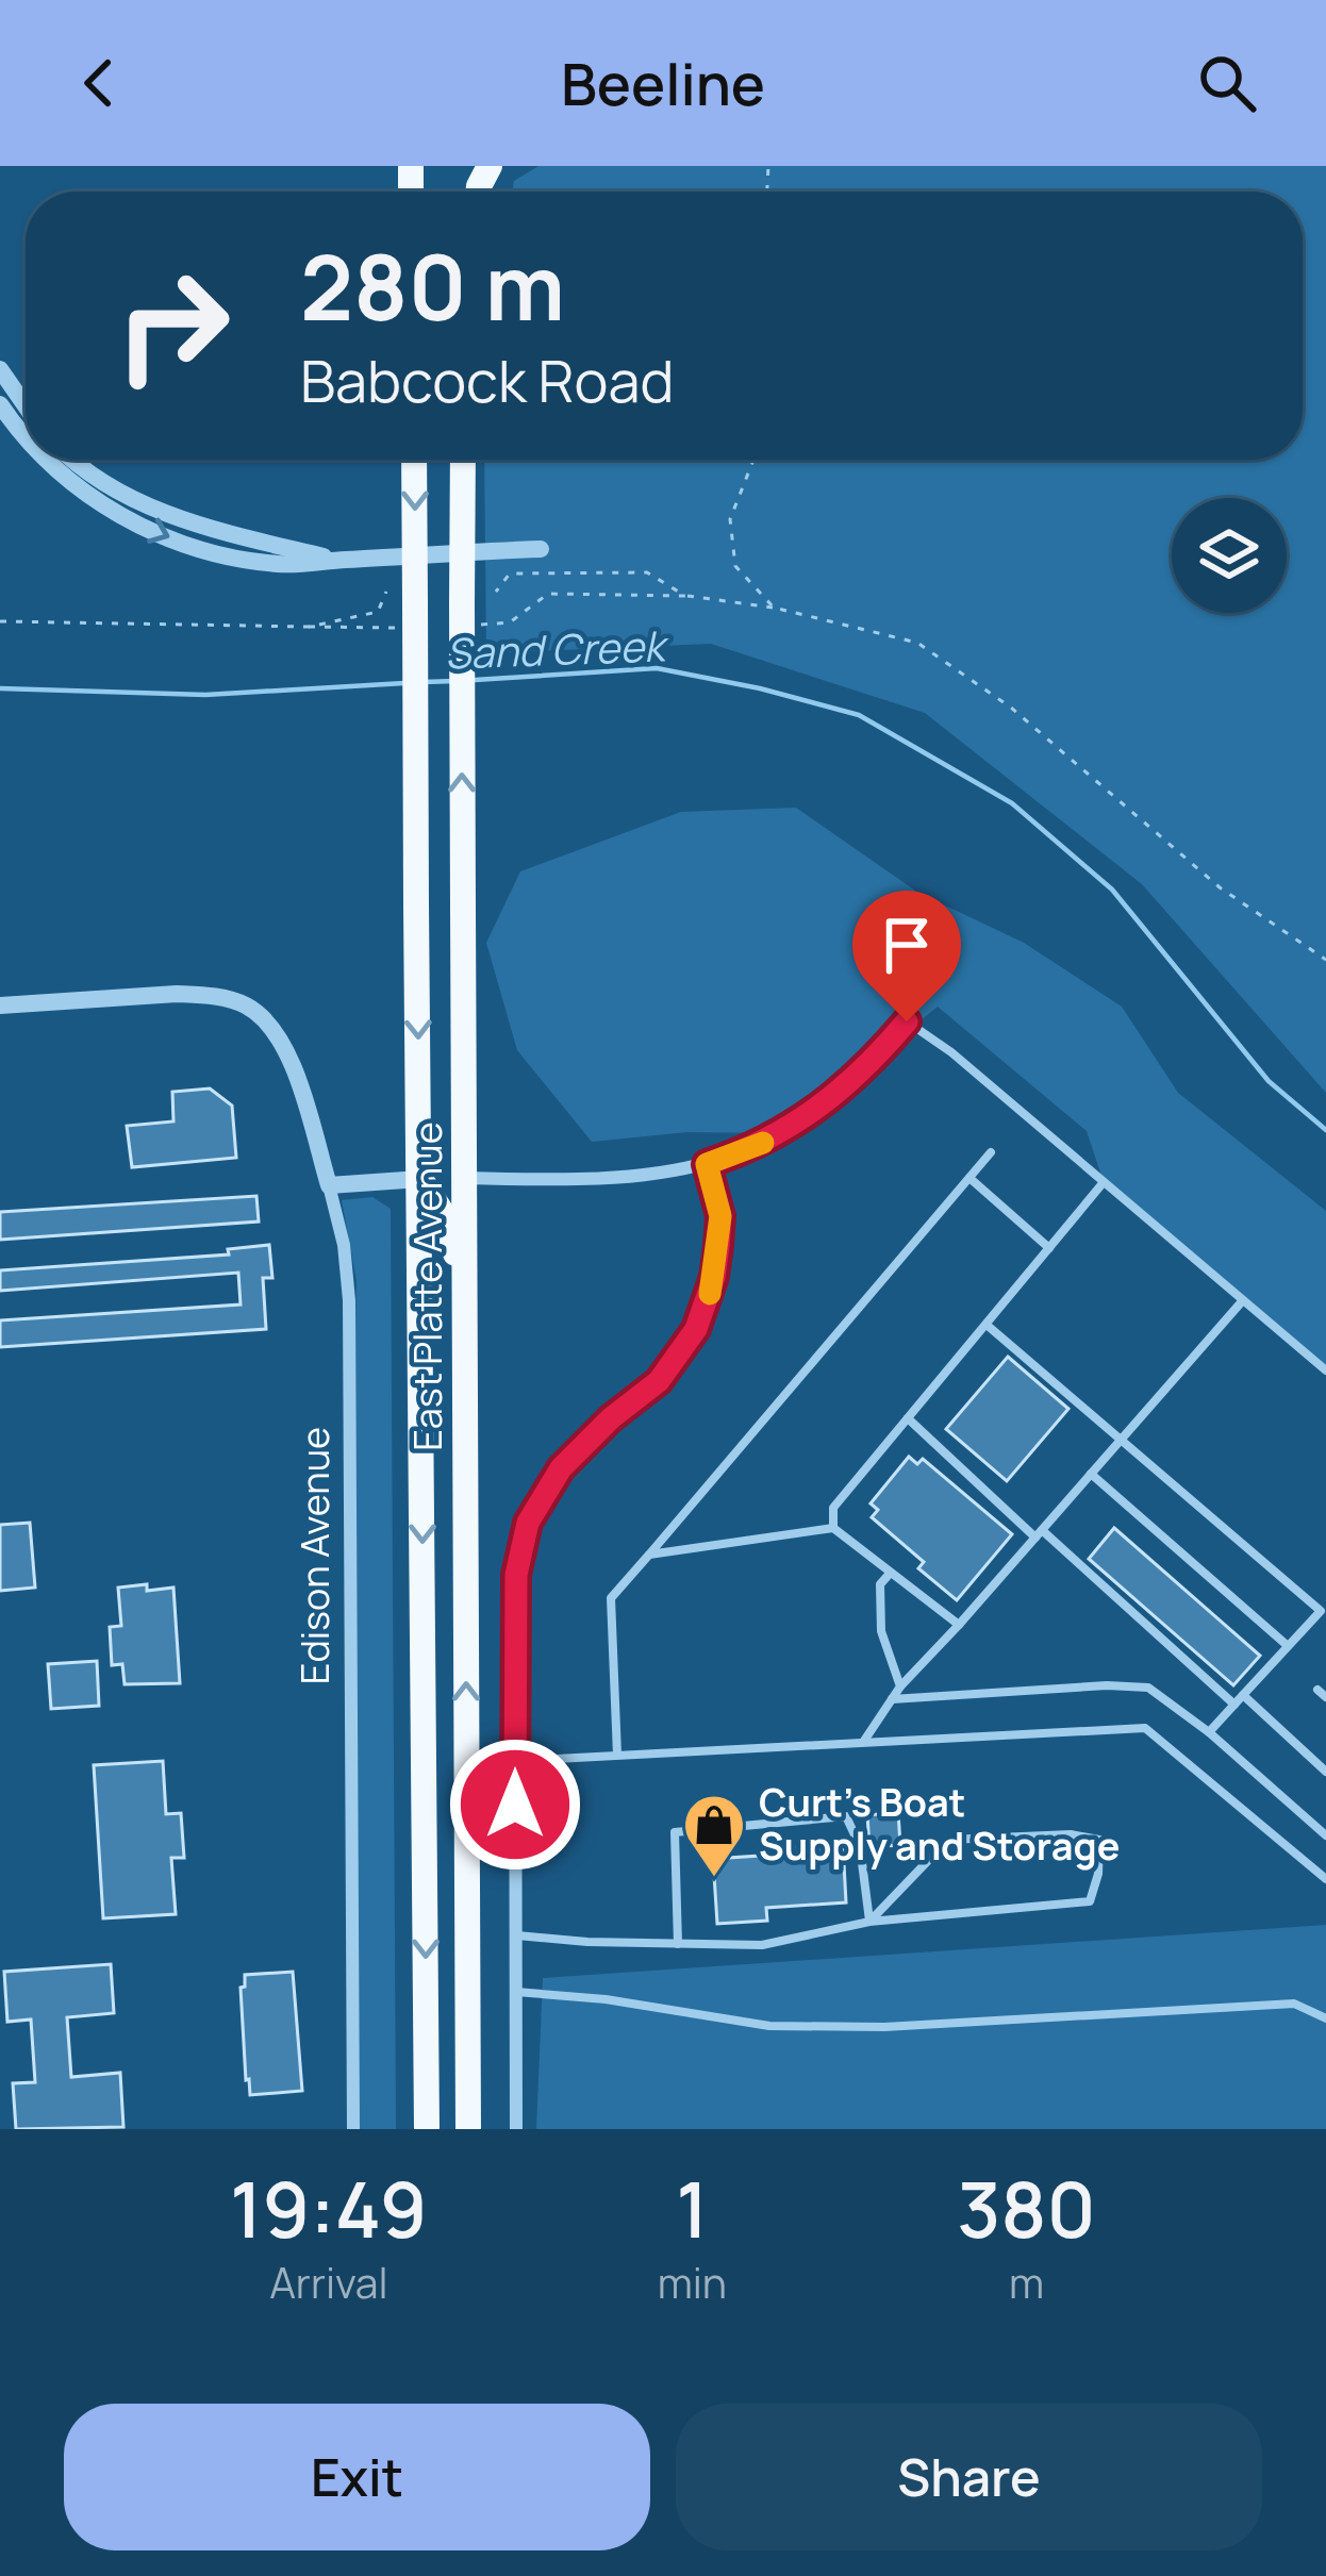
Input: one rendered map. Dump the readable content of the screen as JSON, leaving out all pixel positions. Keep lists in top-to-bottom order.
{
  "streets": {
    "highway": ["East Platte Avenue"],
    "street": ["Edison Avenue"]
  },
  "water": ["Sand Creek"],
  "places": {
    "shop": ["Curt's Boat Supply and Storage"]
  },
  "page": {
    "header": "Beeline",
    "turn": ["280 m", "Babcock Road"],
    "eta": [
      "19:49",
      "Arrival",
      "1",
      "min",
      "380",
      "m"
    ],
    "buttons": ["Exit", "Share"]
  }
}
